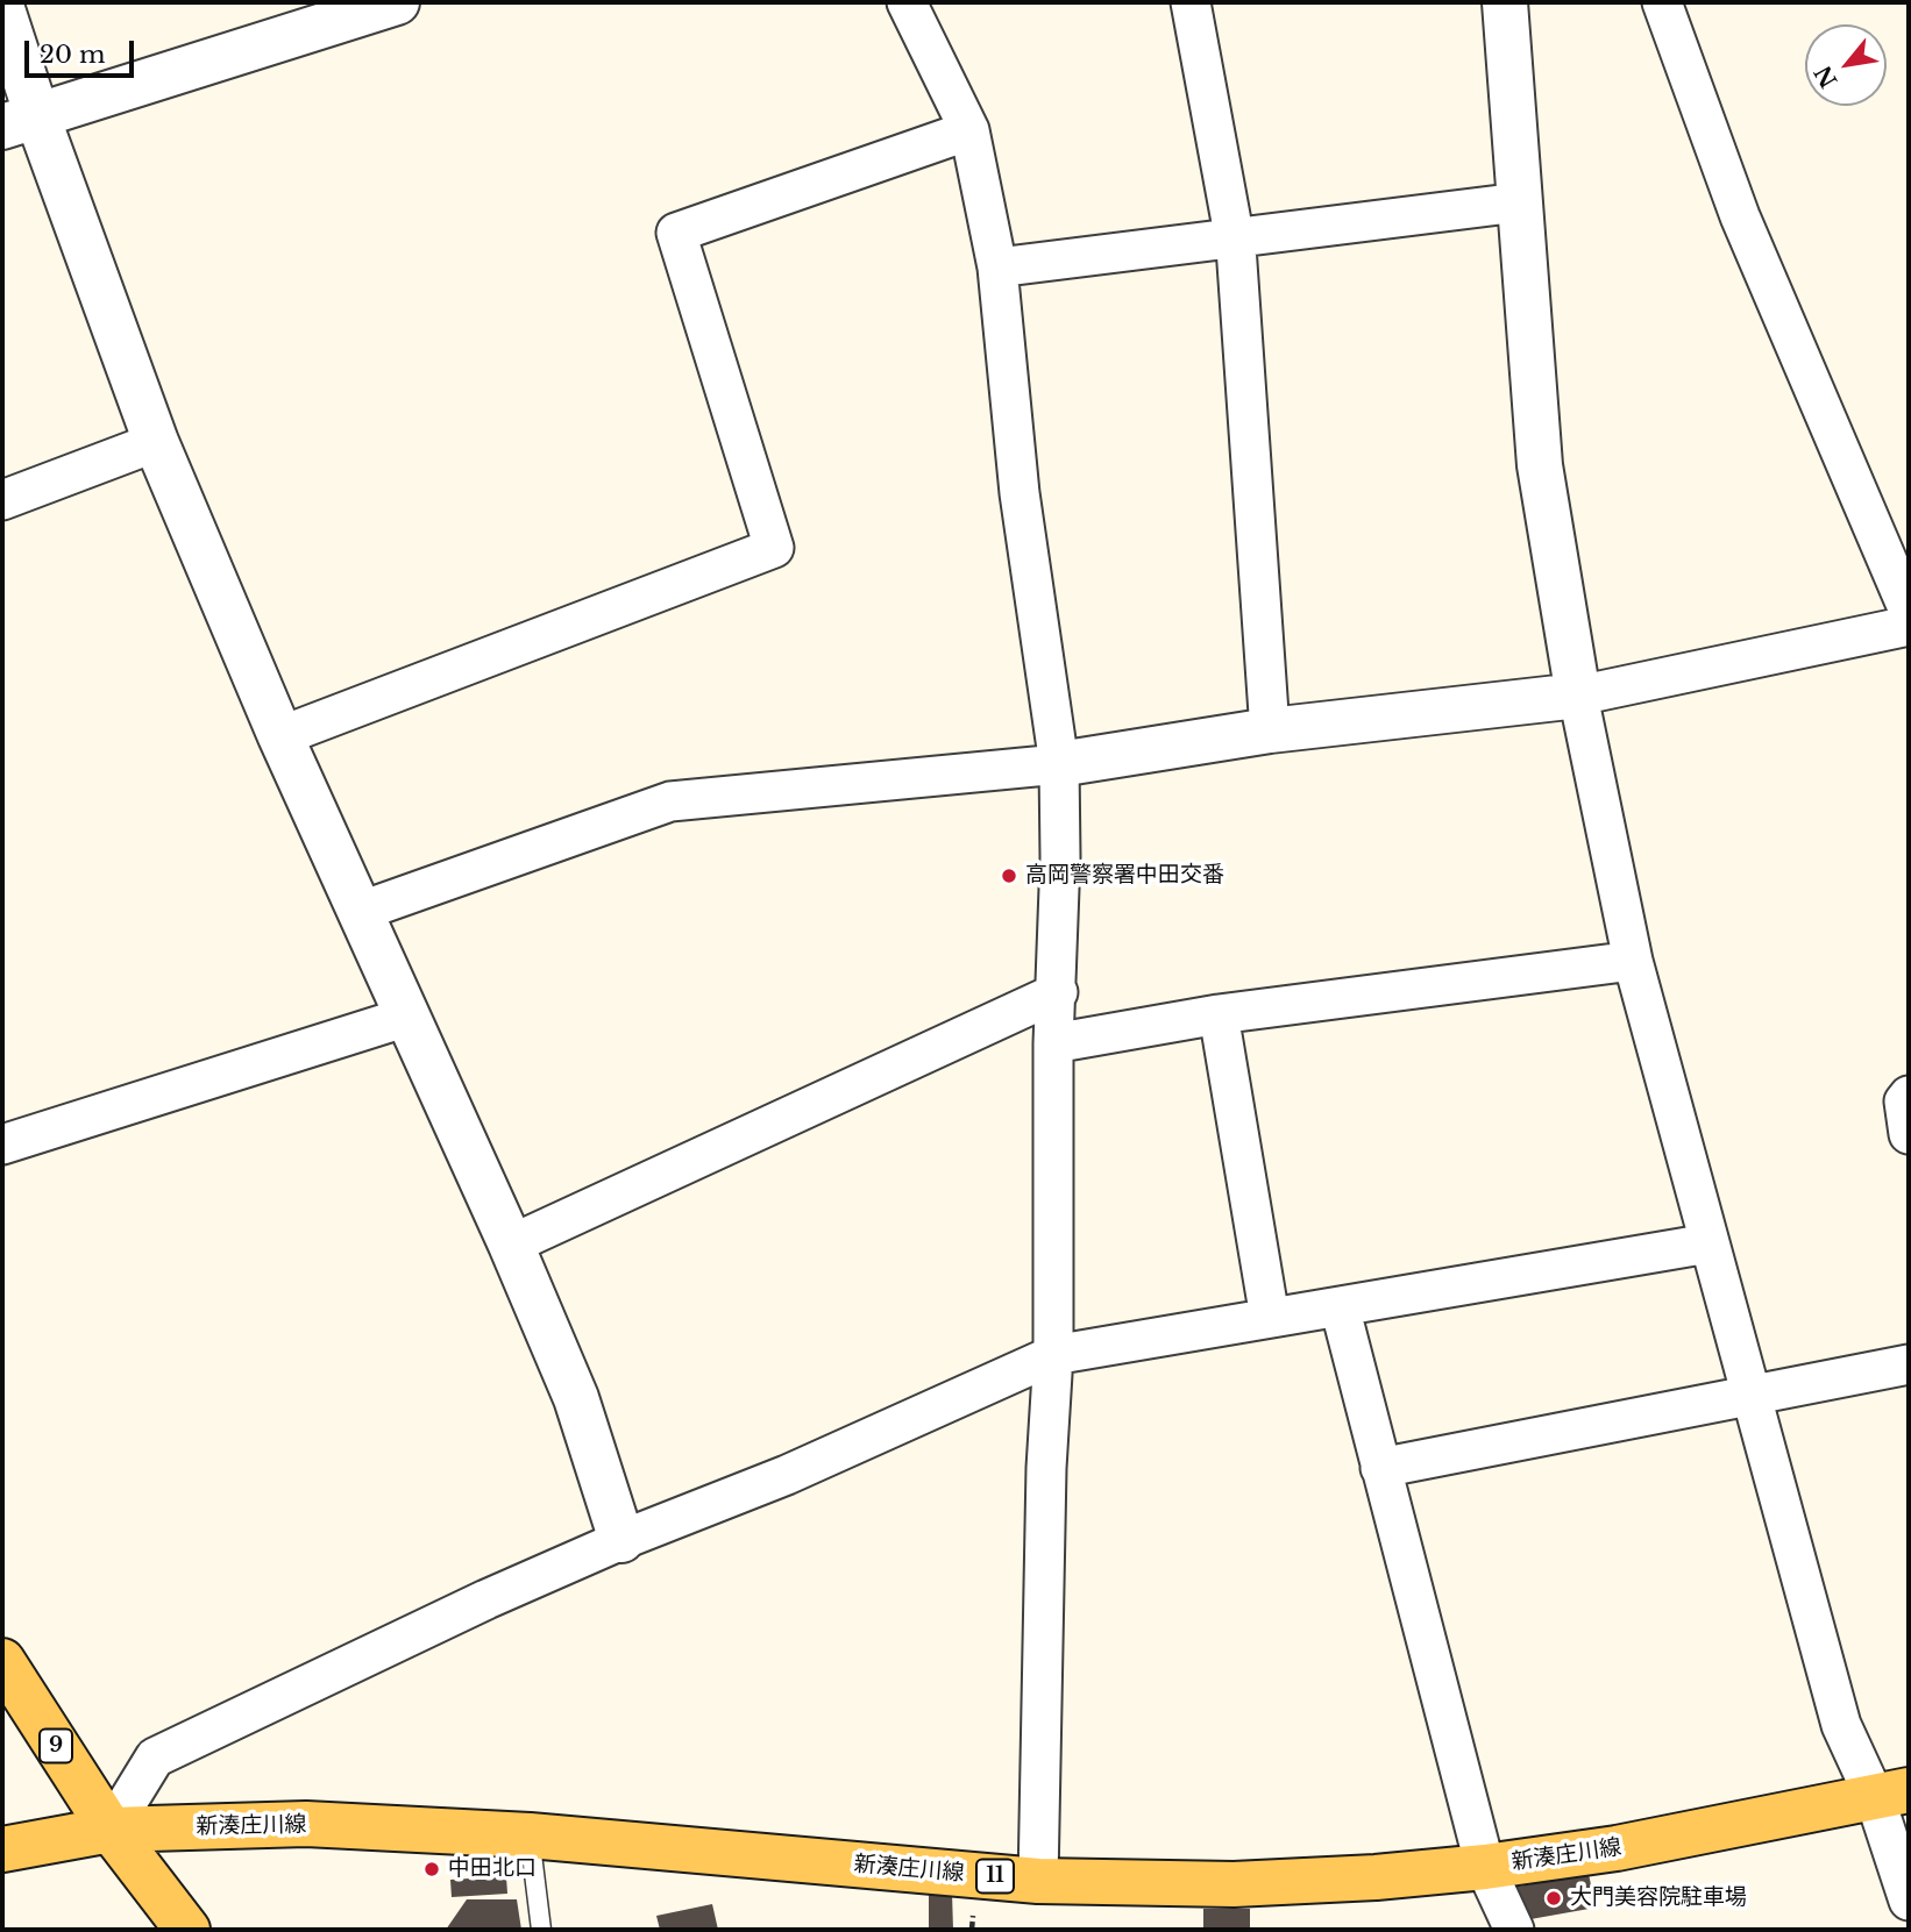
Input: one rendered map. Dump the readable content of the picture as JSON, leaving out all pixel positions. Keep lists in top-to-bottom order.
{
  "streets": {
    "main road": ["9", "新湊庄川線", "11"]
  },
  "crossings": [
    ["9", "新湊庄川線"]
  ],
  "places": ["高岡警察署中田交番", "中田北口", "大門美容院駐車場"],
  "scale_bar": "20 m",
  "north": "bottom left"
}
